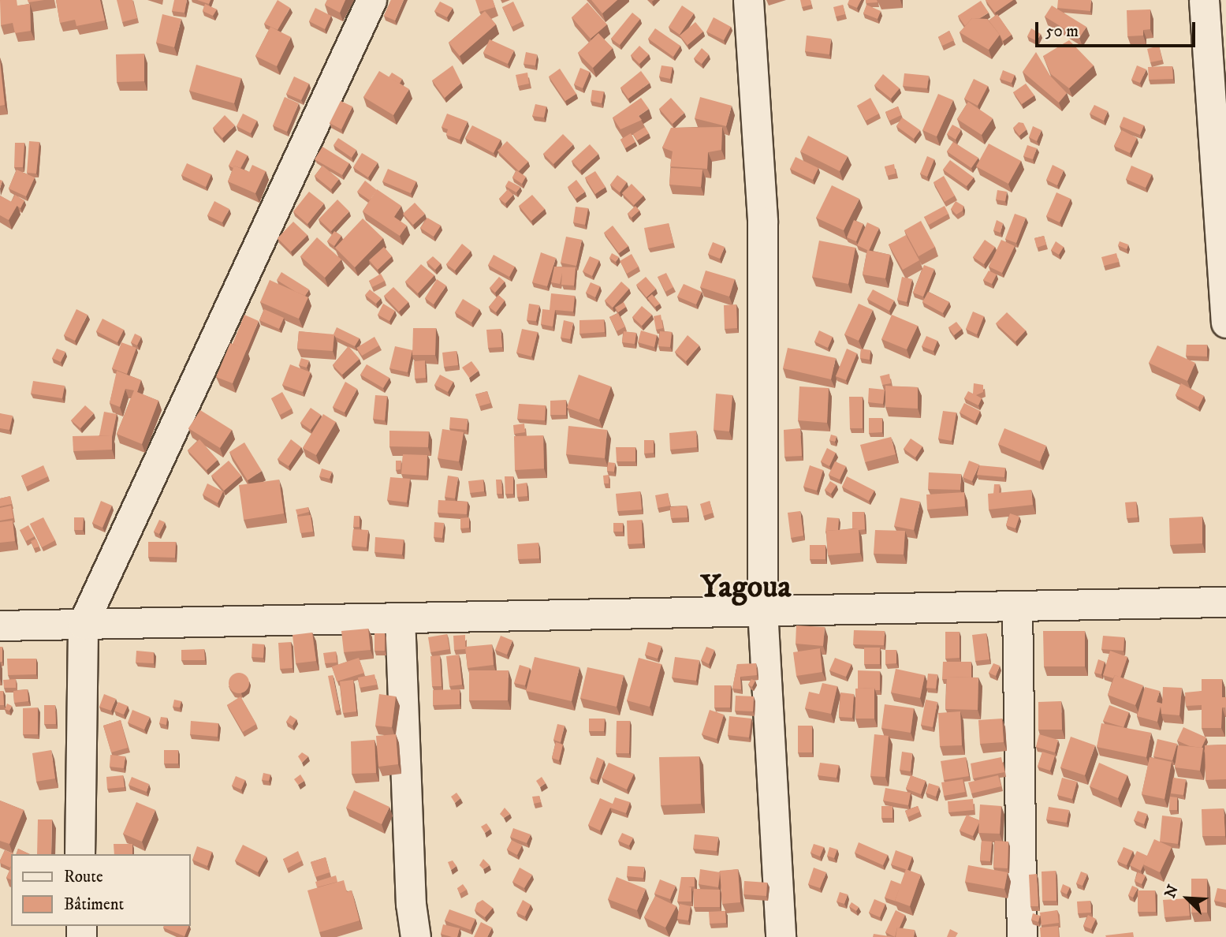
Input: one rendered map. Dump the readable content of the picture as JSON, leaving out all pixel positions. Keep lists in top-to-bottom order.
{
  "districts": ["Yagoua"],
  "legend": ["Route", "Bâtiment"],
  "scale_bar": "50 m",
  "north": "top left"
}
